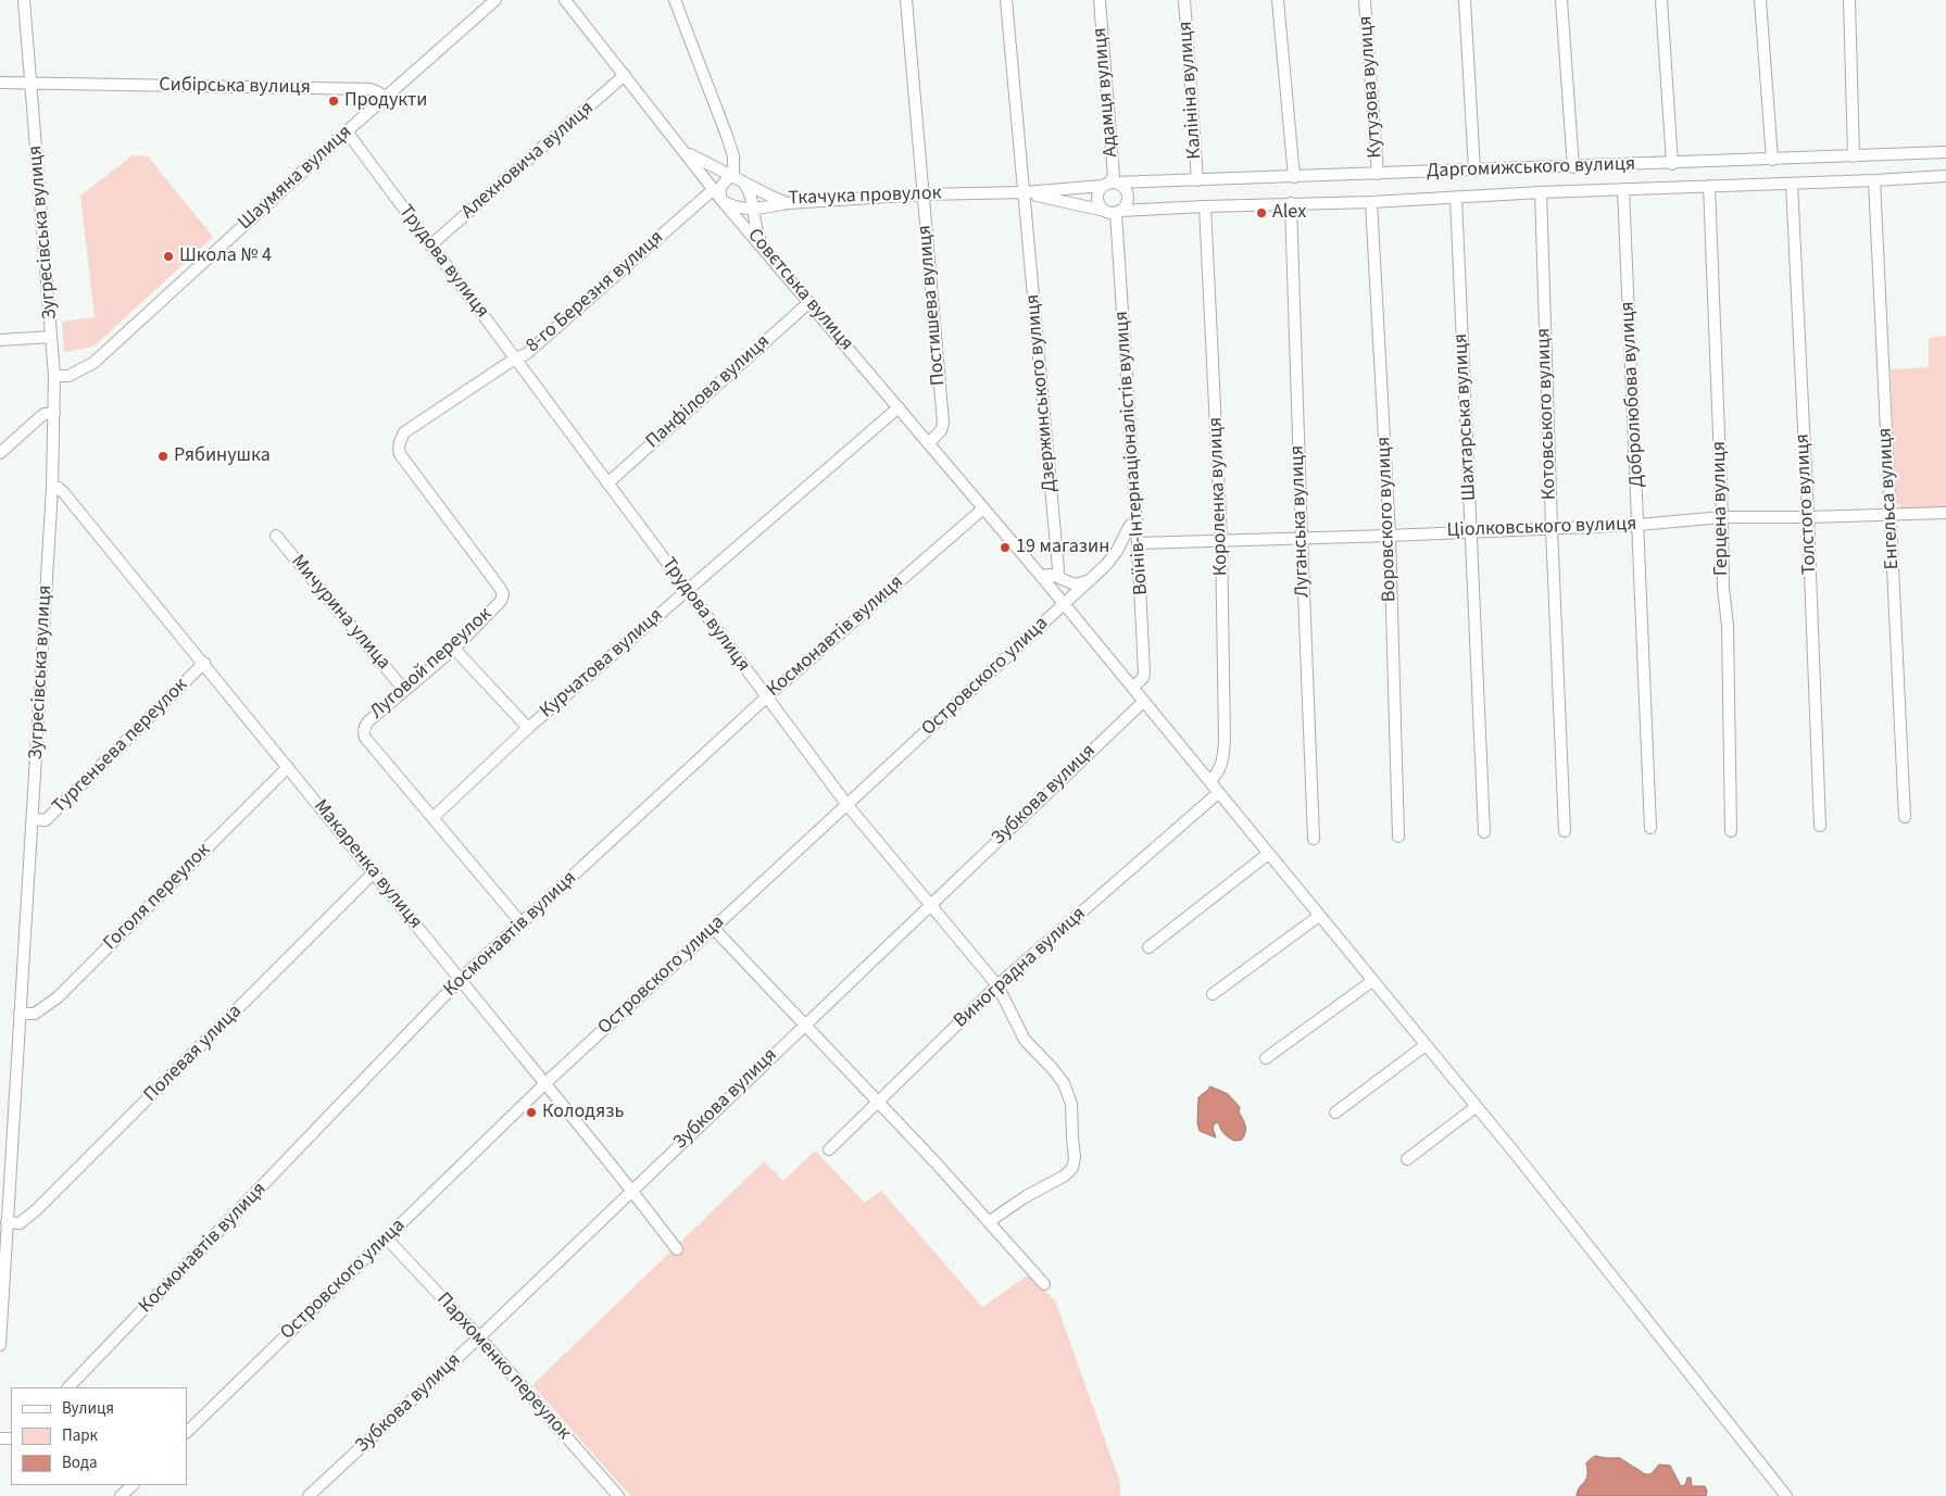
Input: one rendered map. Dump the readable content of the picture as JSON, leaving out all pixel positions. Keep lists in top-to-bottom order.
{
  "streets": {
    "street": [
      "Сибірська вулиця",
      "Кутузова вулиця",
      "Калініна вулиця",
      "Адамця вулиця",
      "Алехновича вулиця",
      "Даргомижського вулиця",
      "Шаумяна вулиця",
      "Ткачука провулок",
      "Зугресівська вулиця",
      "Трудова вулиця",
      "Совєтська вулиця",
      "8-го Березня вулиця",
      "Постишева вулиця",
      "Панфілова вулиця",
      "Дзержинського вулиця",
      "Добролюбова вулиця",
      "Котовського вулиця",
      "Шахтарська вулиця",
      "Воїнів-Інтернаціоналістів вулиця",
      "Короленка вулиця",
      "Енгельса вулиця",
      "Толстого вулиця",
      "Герцена вулиця",
      "Воровского вулиця",
      "Луганська вулиця",
      "Ціолковського вулиця",
      "Мичурина улица",
      "Космонавтів вулиця",
      "Луговой переулок",
      "Курчатова вулиця",
      "Островского улица",
      "Тургеньева переулок",
      "Зубкова вулиця",
      "Макаренка вулиця",
      "Гоголя переулок",
      "Виноградна вулиця",
      "Полевая улица",
      "Пархоменко переулок"
    ]
  },
  "crossings": [
    ["Сибірська вулиця", "Шаумяна вулиця"],
    ["Сибірська вулиця", "Зугресівська вулиця"],
    ["Кутузова вулиця", "Даргомижського вулиця"],
    ["Калініна вулиця", "Даргомижського вулиця"],
    ["Адамця вулиця", "Даргомижського вулиця"],
    ["Адамця вулиця", "Воїнів-Інтернаціоналістів вулиця"],
    ["Алехновича вулиця", "Трудова вулиця"],
    ["Алехновича вулиця", "Совєтська вулиця"],
    ["Даргомижського вулиця", "Ткачука провулок"],
    ["Даргомижського вулиця", "Дзержинського вулиця"],
    ["Даргомижського вулиця", "Добролюбова вулиця"],
    ["Даргомижського вулиця", "Котовського вулиця"],
    ["Даргомижського вулиця", "Шахтарська вулиця"],
    ["Даргомижського вулиця", "Воїнів-Інтернаціоналістів вулиця"],
    ["Даргомижського вулиця", "Короленка вулиця"],
    ["Даргомижського вулиця", "Енгельса вулиця"],
    ["Даргомижського вулиця", "Толстого вулиця"],
    ["Даргомижського вулиця", "Герцена вулиця"],
    ["Даргомижського вулиця", "Воровского вулиця"],
    ["Даргомижського вулиця", "Луганська вулиця"],
    ["Шаумяна вулиця", "Зугресівська вулиця"],
    ["Шаумяна вулиця", "Трудова вулиця"],
    ["Ткачука провулок", "Совєтська вулиця"],
    ["Ткачука провулок", "Постишева вулиця"],
    ["Ткачука провулок", "Дзержинського вулиця"],
    ["Зугресівська вулиця", "Тургеньева переулок"],
    ["Зугресівська вулиця", "Макаренка вулиця"],
    ["Зугресівська вулиця", "Гоголя переулок"],
    ["Зугресівська вулиця", "Полевая улица"],
    ["Трудова вулиця", "8-го Березня вулиця"],
    ["Трудова вулиця", "Панфілова вулиця"],
    ["Трудова вулиця", "Космонавтів вулиця"],
    ["Трудова вулиця", "Курчатова вулиця"],
    ["Трудова вулиця", "Островского улица"],
    ["Трудова вулиця", "Зубкова вулиця"],
    ["Трудова вулиця", "Виноградна вулиця"],
    ["Совєтська вулиця", "8-го Березня вулиця"],
    ["Совєтська вулиця", "Постишева вулиця"],
    ["Совєтська вулиця", "Панфілова вулиця"],
    ["Совєтська вулиця", "Воїнів-Інтернаціоналістів вулиця"],
    ["Совєтська вулиця", "Короленка вулиця"],
    ["Совєтська вулиця", "Космонавтів вулиця"],
    ["Совєтська вулиця", "Курчатова вулиця"],
    ["Совєтська вулиця", "Островского улица"],
    ["Совєтська вулиця", "Зубкова вулиця"],
    ["Совєтська вулиця", "Виноградна вулиця"],
    ["8-го Березня вулиця", "Луговой переулок"],
    ["Добролюбова вулиця", "Ціолковського вулиця"],
    ["Котовського вулиця", "Ціолковського вулиця"],
    ["Шахтарська вулиця", "Ціолковського вулиця"],
    ["Воїнів-Інтернаціоналістів вулиця", "Ціолковського вулиця"],
    ["Воїнів-Інтернаціоналістів вулиця", "Островского улица"],
    ["Короленка вулиця", "Ціолковського вулиця"],
    ["Енгельса вулиця", "Ціолковського вулиця"],
    ["Толстого вулиця", "Ціолковського вулиця"],
    ["Герцена вулиця", "Ціолковського вулиця"],
    ["Воровского вулиця", "Ціолковського вулиця"],
    ["Луганська вулиця", "Ціолковського вулиця"],
    ["Мичурина улица", "Луговой переулок"],
    ["Космонавтів вулиця", "Луговой переулок"],
    ["Космонавтів вулиця", "Макаренка вулиця"],
    ["Луговой переулок", "Курчатова вулиця"],
    ["Островского улица", "Макаренка вулиця"],
    ["Островского улица", "Пархоменко переулок"],
    ["Тургеньева переулок", "Макаренка вулиця"],
    ["Зубкова вулиця", "Макаренка вулиця"],
    ["Зубкова вулиця", "Пархоменко переулок"],
    ["Макаренка вулиця", "Гоголя переулок"],
    ["Макаренка вулиця", "Полевая улица"]
  ],
  "places": [
    "Продукти",
    "Alex",
    "Школа № 4",
    "Рябинушка",
    "19 магазин",
    "Колодязь"
  ],
  "legend": ["Вулиця", "Парк", "Вода"]
}
